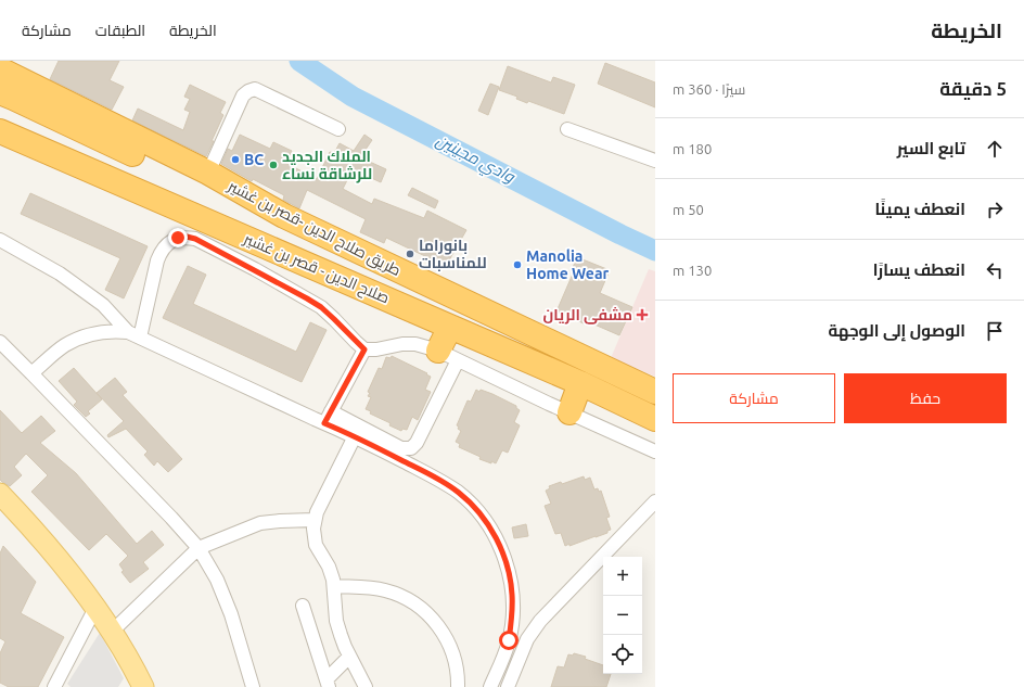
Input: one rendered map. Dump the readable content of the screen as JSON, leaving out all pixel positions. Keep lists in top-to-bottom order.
{
  "streets": {
    "highway": ["طريق صلاح الدين -قصر بن غشير", "صلاح الدين - قصر بن غشير"]
  },
  "water": ["وادي مجينين"],
  "places": {
    "other": [
      "BC",
      "الملاك الجديد للرشاقة نساء",
      "بانوراما للمناسبات",
      "Manolia Home Wear"
    ],
    "health": ["مشفى الريان"]
  },
  "page": {
    "header": "الخريطة",
    "nav": ["الخريطة", "الطبقات", "مشاركة"],
    "heading": ["5 دقيقة", "سيرًا · 360 m"],
    "list": [
      ["تابع السير", "180 m"],
      ["انعطف يمينًا", "50 m"],
      ["انعطف يسارًا", "130 m"],
      "الوصول إلى الوجهة"
    ],
    "buttons": ["حفظ", "مشاركة"],
    "map_buttons": ["+", "−"]
  }
}
